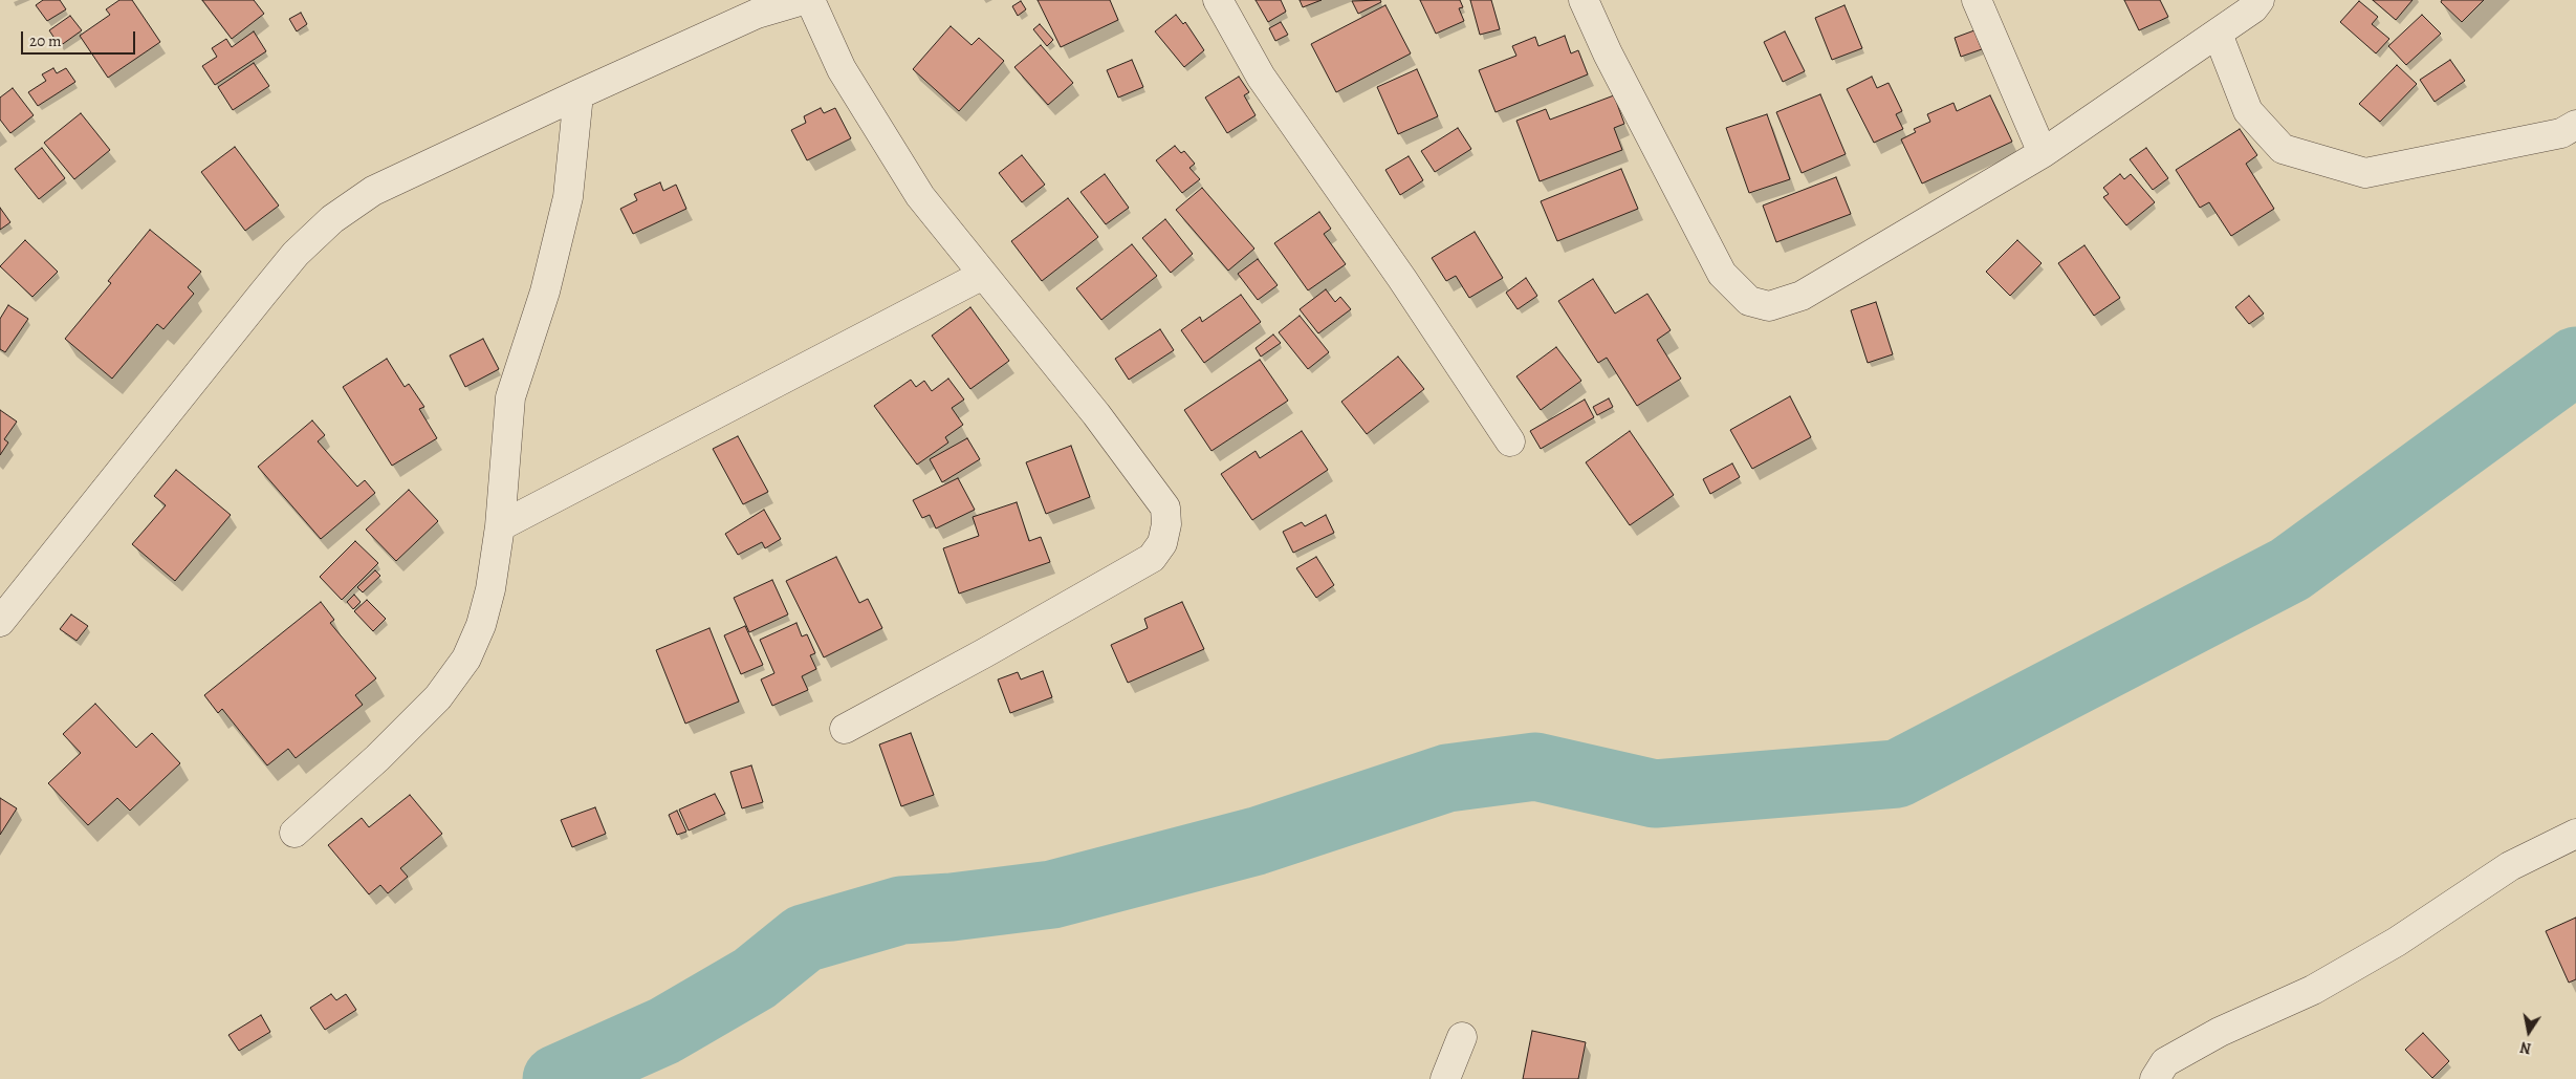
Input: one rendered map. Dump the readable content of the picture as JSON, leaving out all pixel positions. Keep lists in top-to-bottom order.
{
  "scale_bar": "20 m",
  "north": "bottom"
}
